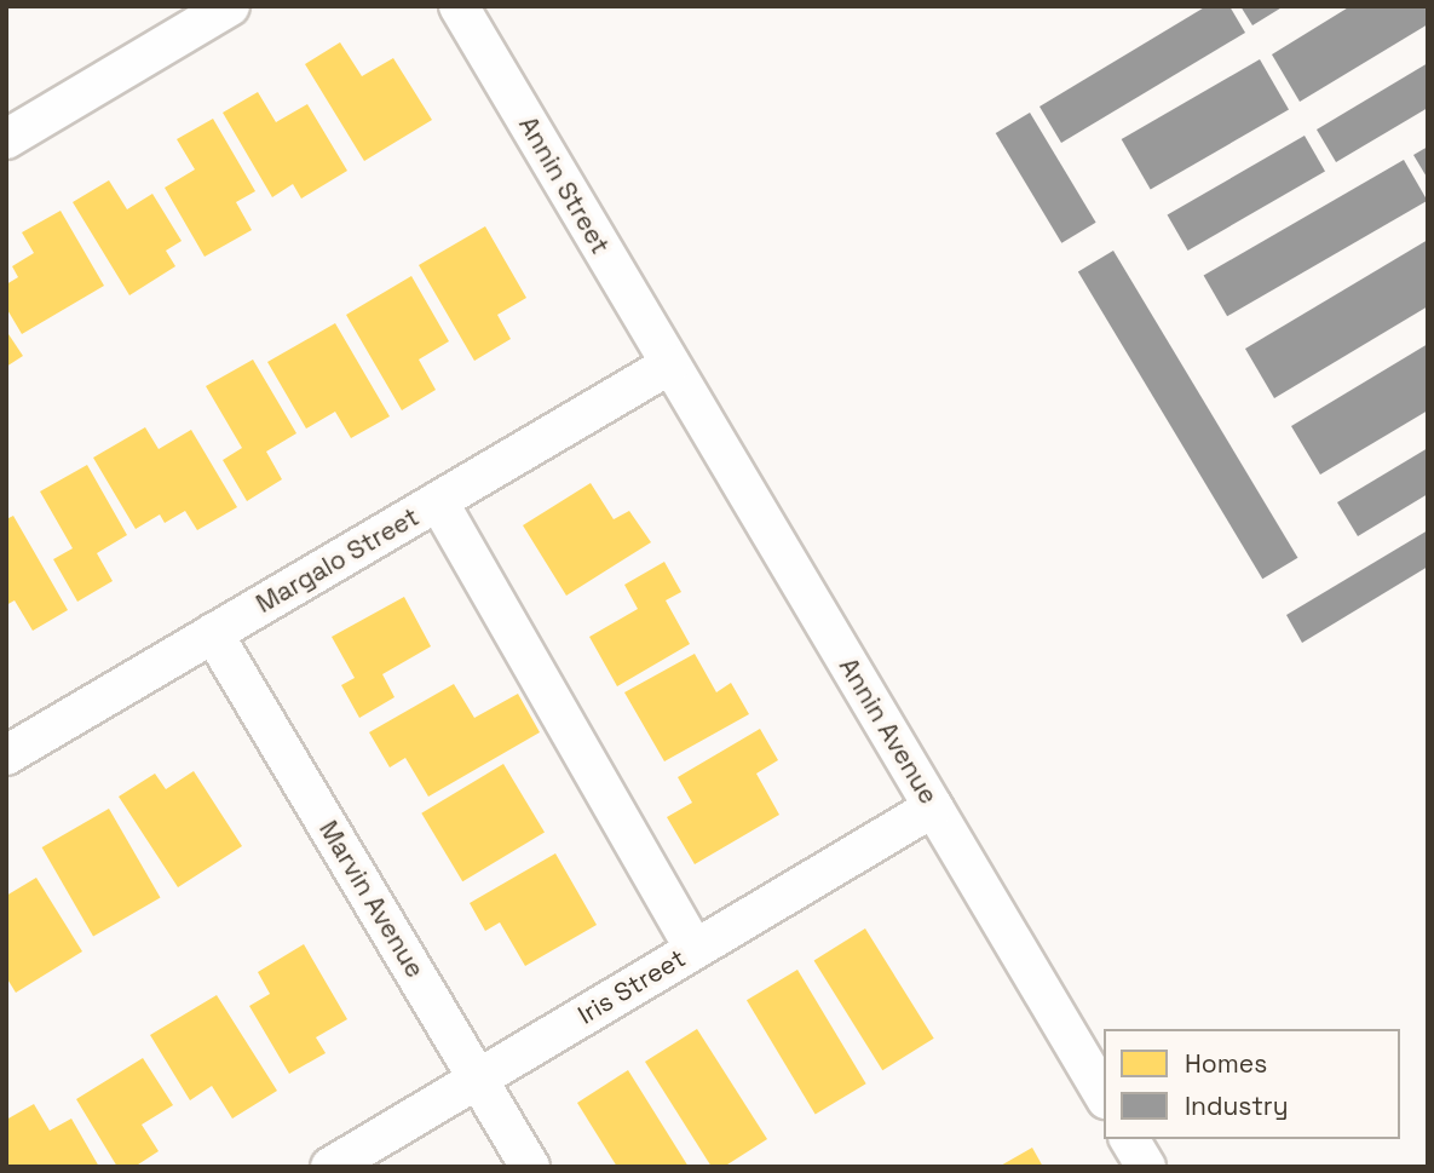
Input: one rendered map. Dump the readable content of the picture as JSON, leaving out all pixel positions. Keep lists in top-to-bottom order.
{
  "streets": {
    "street": [
      "Annin Street",
      "Margalo Street",
      "Annin Avenue",
      "Marvin Avenue",
      "Iris Street"
    ]
  },
  "crossings": [
    ["Annin Street", "Margalo Street"],
    ["Annin Street", "Annin Avenue"],
    ["Margalo Street", "Annin Avenue"],
    ["Margalo Street", "Marvin Avenue"],
    ["Annin Avenue", "Iris Street"],
    ["Marvin Avenue", "Iris Street"]
  ],
  "legend": ["Homes", "Industry"]
}
